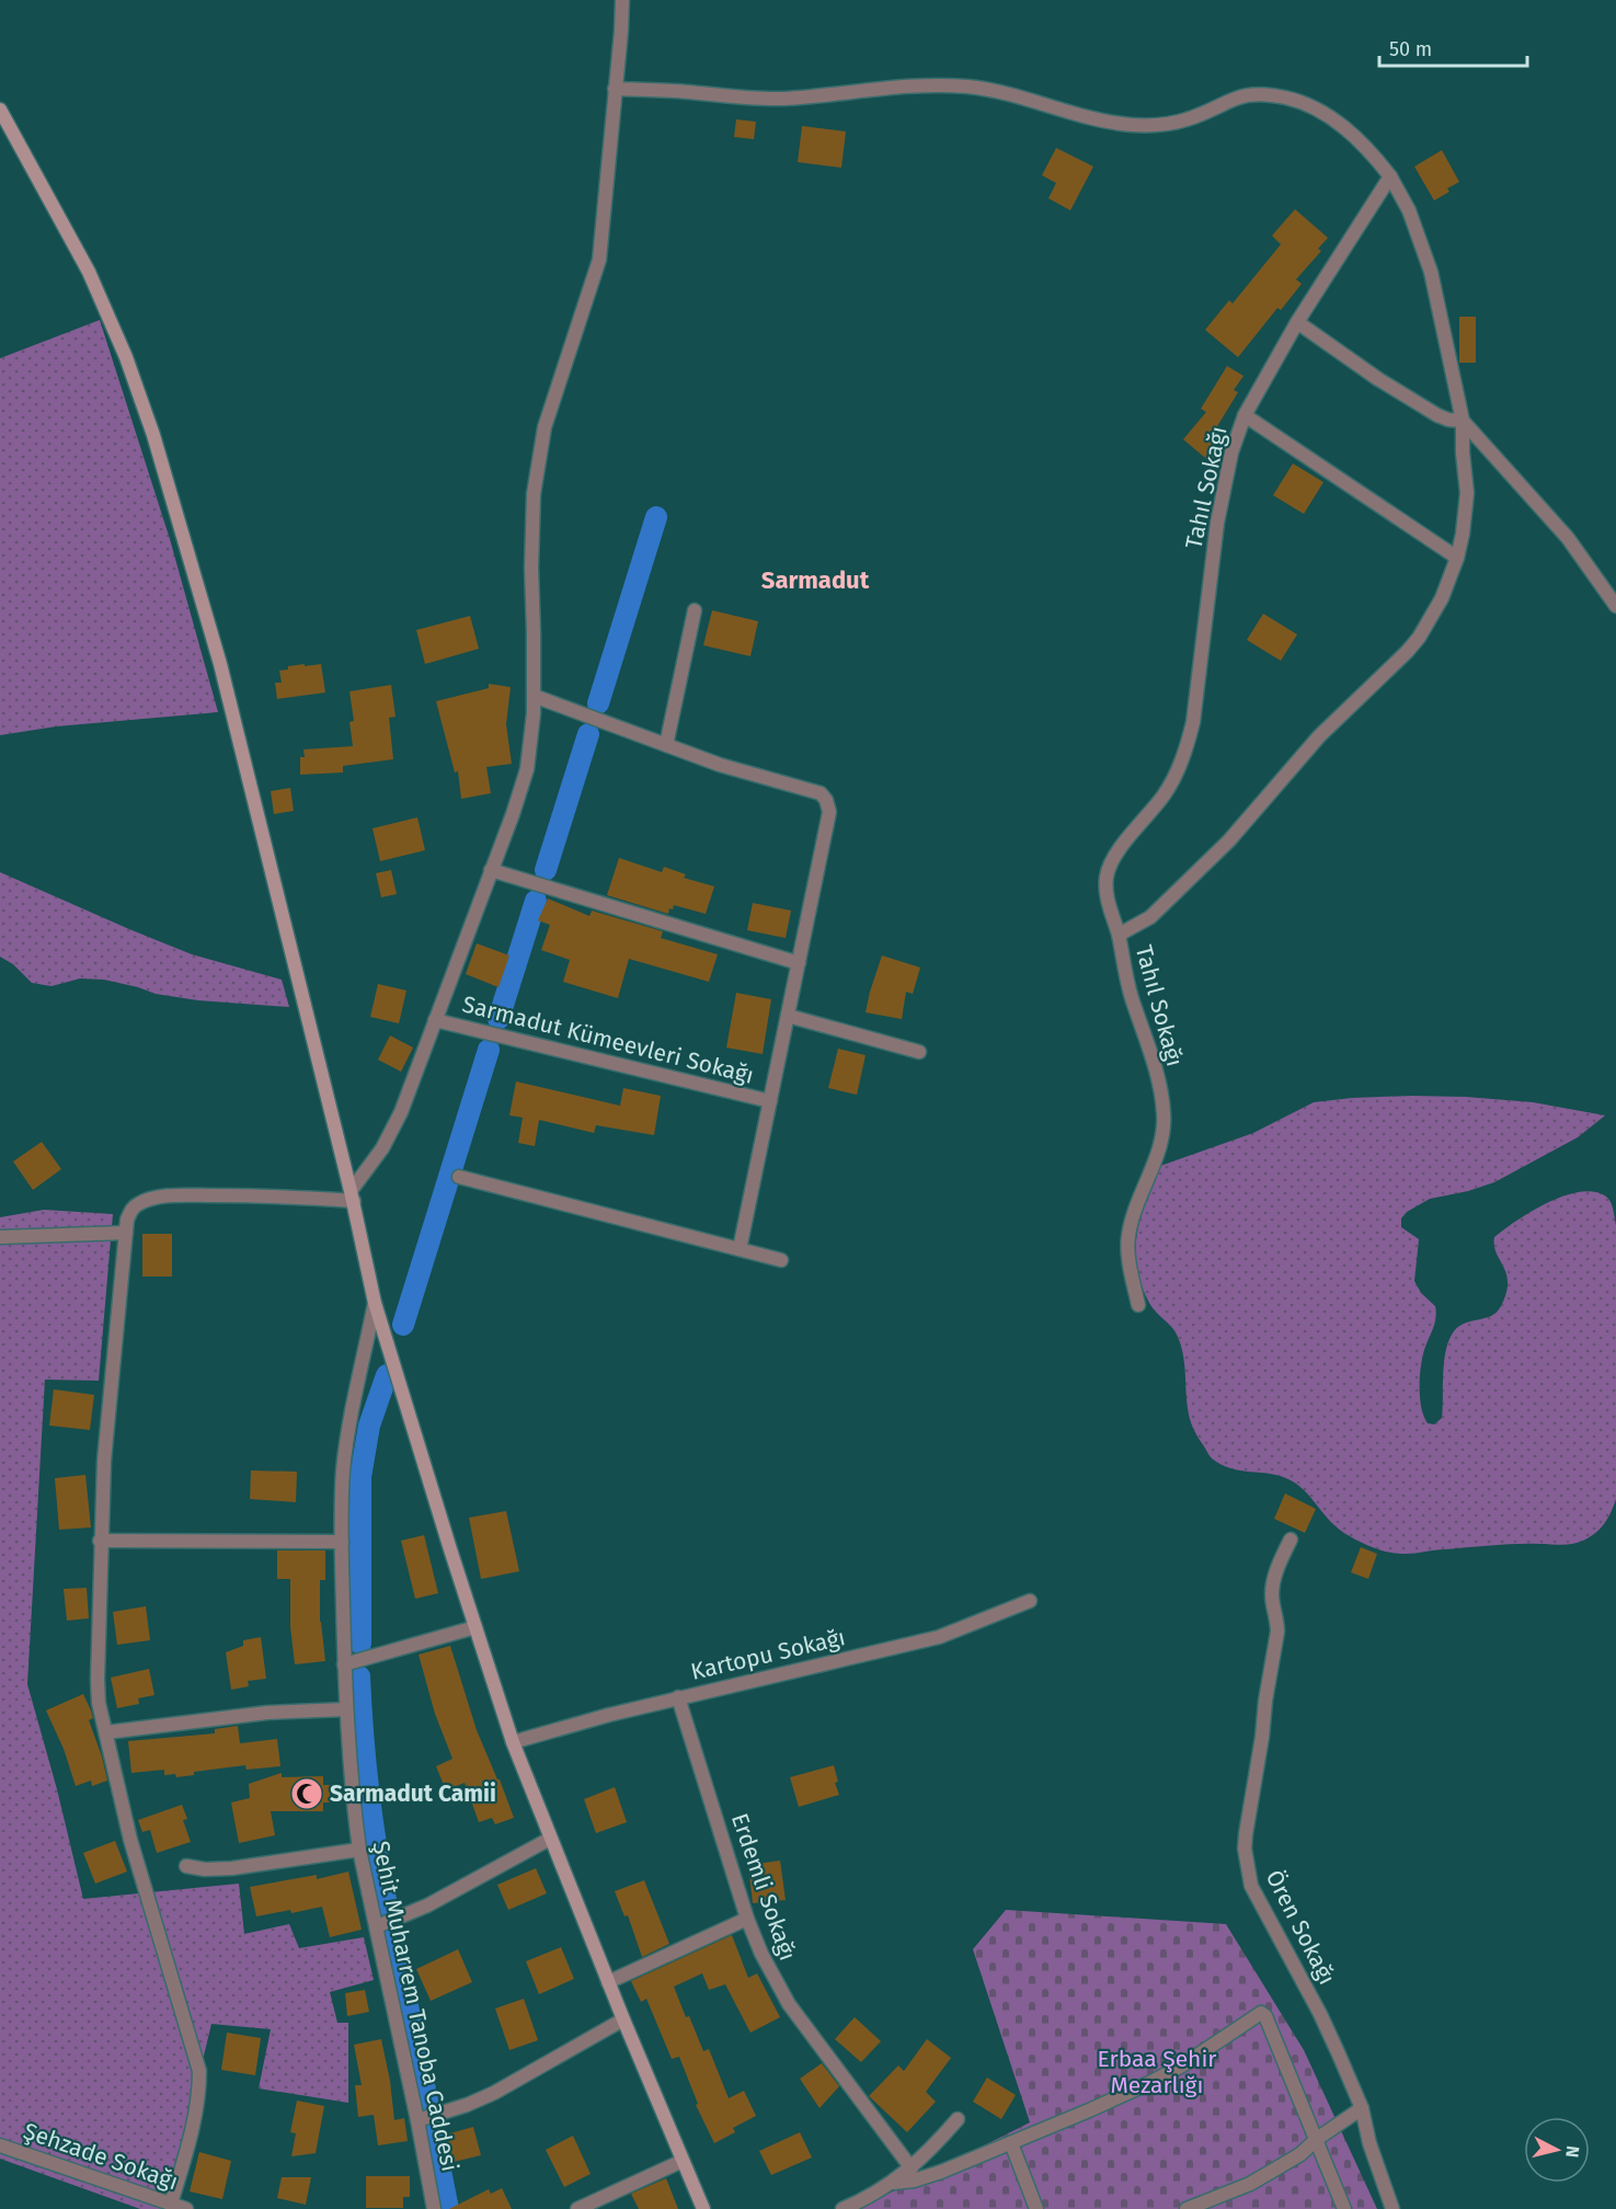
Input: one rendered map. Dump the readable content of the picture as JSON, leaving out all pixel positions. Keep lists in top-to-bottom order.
{
  "streets": {
    "street": [
      "Tahıl Sokağı",
      "Sarmadut Kümeevleri Sokağı",
      "Kartopu Sokağı",
      "Erdemli Sokağı",
      "Ören Sokağı",
      "Şehit Muharrem Tanoba Caddesi",
      "Şehzade Sokağı"
    ]
  },
  "crossings": [
    ["Kartopu Sokağı", "Erdemli Sokağı"]
  ],
  "districts": ["Sarmadut"],
  "parks": ["Erbaa Şehir Mezarlığı"],
  "places": {
    "mosque": ["Sarmadut Camii"]
  },
  "scale_bar": "50 m",
  "north": "right"
}
